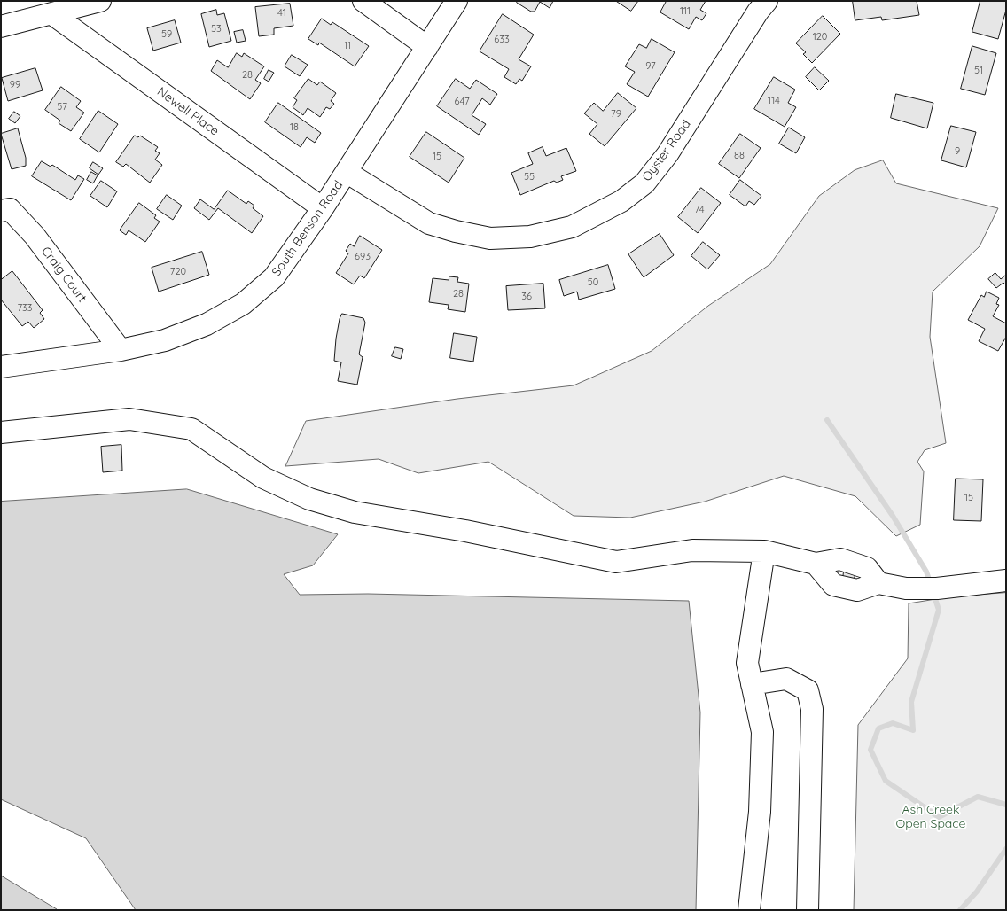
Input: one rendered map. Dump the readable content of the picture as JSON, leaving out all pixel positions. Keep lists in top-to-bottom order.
{
  "streets": {
    "street": [
      "Newell Place",
      "Oyster Road",
      "South Benson Road",
      "Craig Court"
    ]
  },
  "crossings": [
    ["Newell Place", "South Benson Road"],
    ["Oyster Road", "South Benson Road"],
    ["South Benson Road", "Craig Court"]
  ],
  "parks": ["Ash Creek Open Space"],
  "house_numbers": [
    "111",
    "41",
    "53",
    "59",
    "120",
    "633",
    "11",
    "97",
    "51",
    "28",
    "99",
    "114",
    "647",
    "57",
    "79",
    "18",
    "9",
    "88",
    "15",
    "55",
    "74",
    "693",
    "720",
    "50",
    "28",
    "36",
    "733",
    "15"
  ]
}
